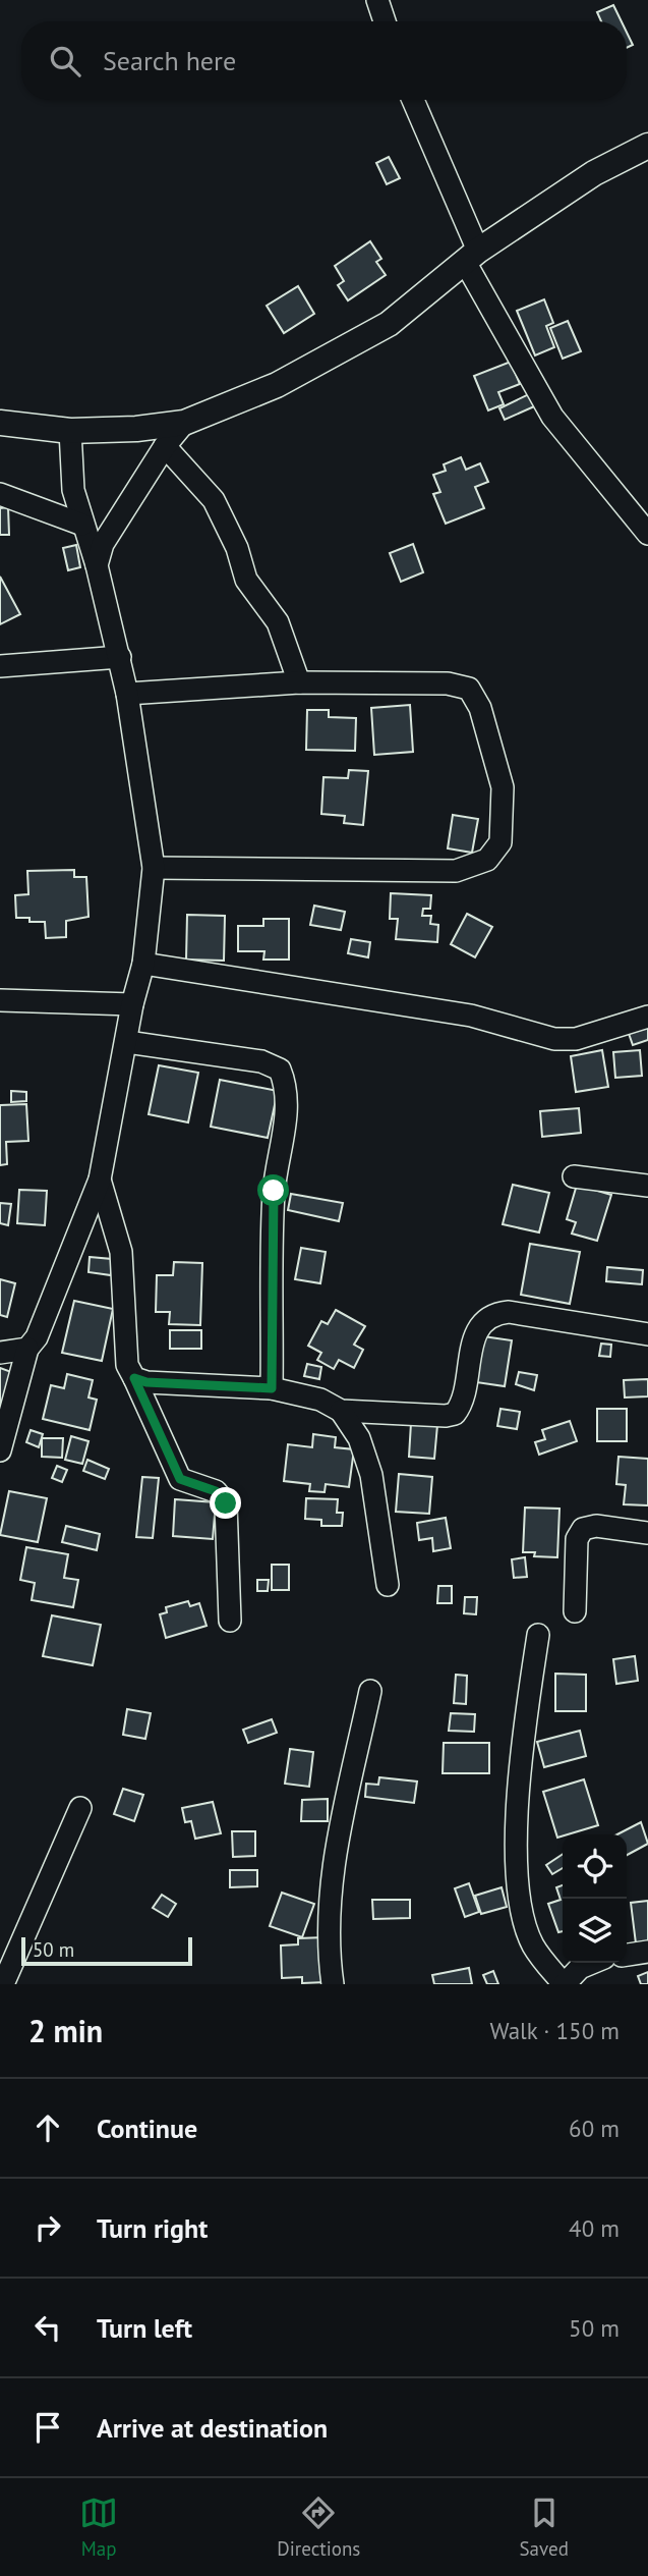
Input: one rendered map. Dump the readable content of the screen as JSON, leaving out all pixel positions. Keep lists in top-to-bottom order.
{
  "scale_bar": "50 m",
  "page": {
    "search": "Search here",
    "scale": "50 m",
    "heading": ["2 min", "Walk · 150 m"],
    "list": [
      ["Continue", "60 m"],
      ["Turn right", "40 m"],
      ["Turn left", "50 m"],
      "Arrive at destination"
    ],
    "nav": ["Map", "Directions", "Saved"]
  }
}
